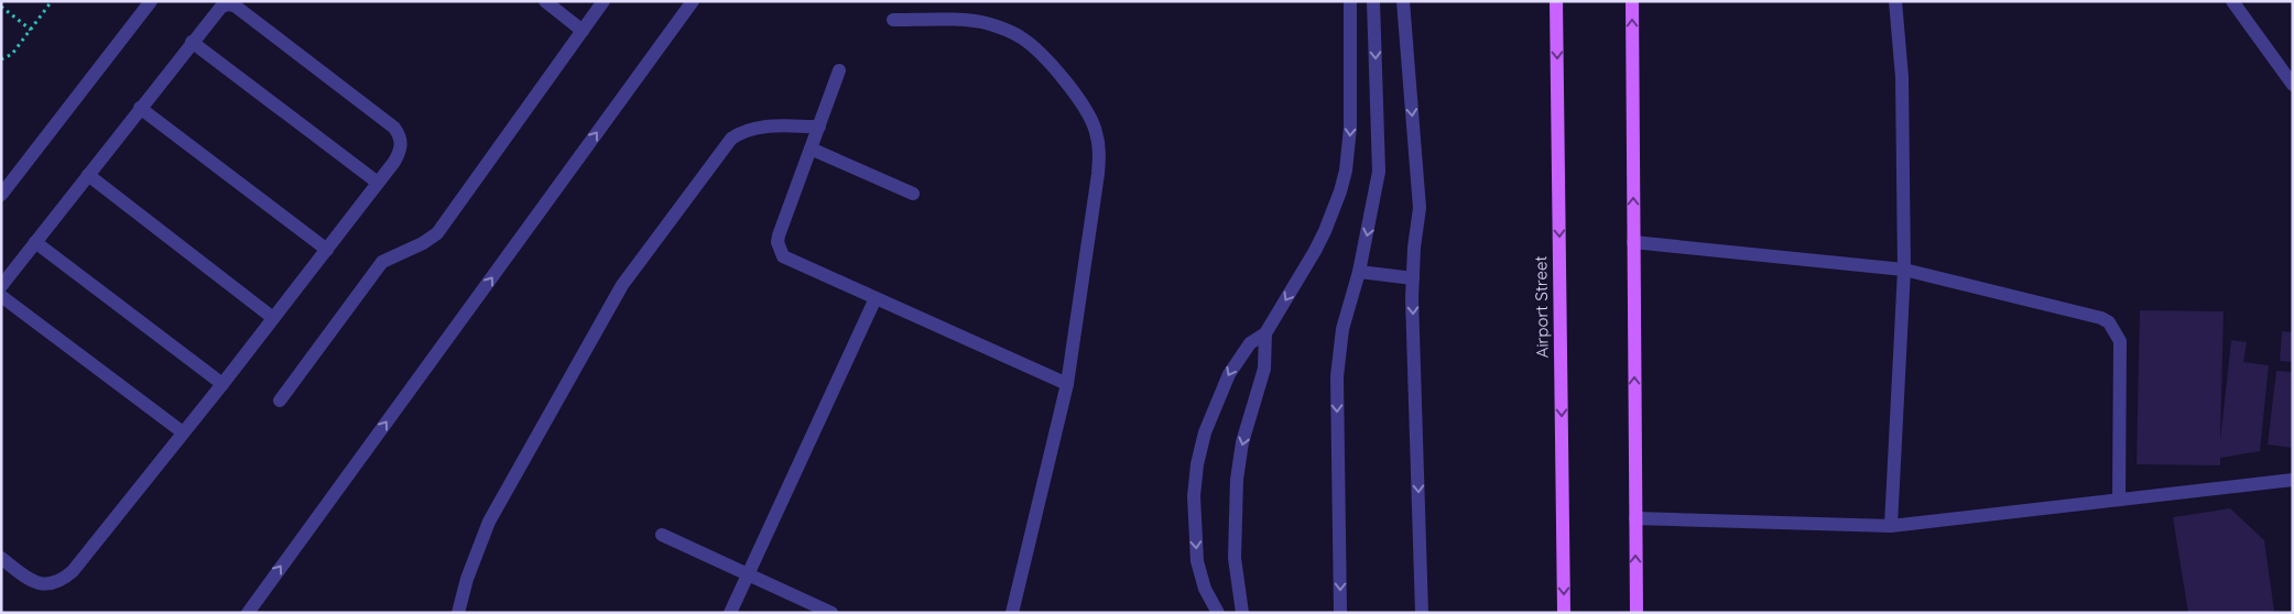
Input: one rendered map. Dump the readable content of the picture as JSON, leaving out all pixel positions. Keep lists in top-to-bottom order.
{
  "streets": {
    "main road": ["Airport Street"]
  }
}
